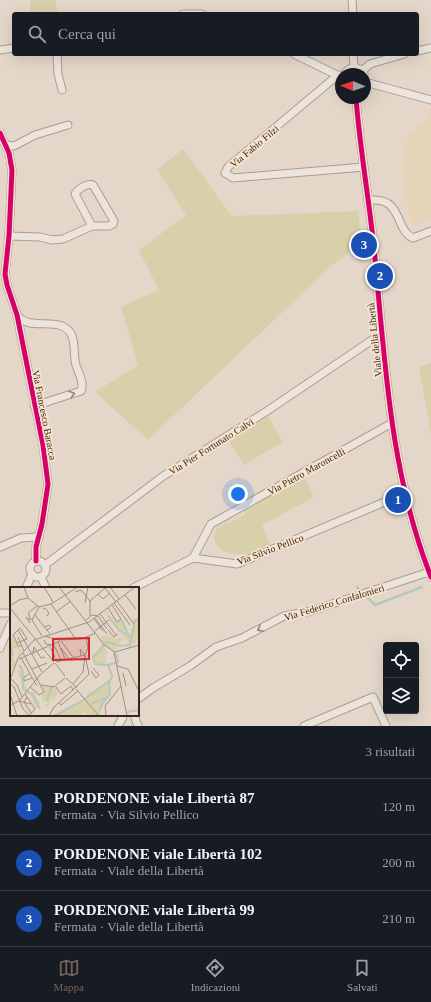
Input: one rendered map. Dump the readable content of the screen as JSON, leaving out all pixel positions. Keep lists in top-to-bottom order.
{
  "streets": {
    "street": [
      "Via Fabio Filzi",
      "Viale della Libertà",
      "Via Francesco Baracca",
      "Via Pier Fortunato Calvi",
      "Via Pietro Maroncelli",
      "Via Silvio Pellico",
      "Via Federico Confalonieri"
    ]
  },
  "crossings": [
    ["Via Fabio Filzi", "Viale della Libertà"],
    ["Viale della Libertà", "Via Pier Fortunato Calvi"],
    ["Viale della Libertà", "Via Pietro Maroncelli"],
    ["Viale della Libertà", "Via Silvio Pellico"],
    ["Viale della Libertà", "Via Federico Confalonieri"],
    ["Via Francesco Baracca", "Via Pier Fortunato Calvi"],
    ["Via Pietro Maroncelli", "Via Silvio Pellico"]
  ],
  "one_way": ["Via Federico Confalonieri"],
  "north": "left",
  "page": {
    "search": "Cerca qui",
    "pins": ["3", "2", "1"],
    "heading": ["Vicino", "3 risultati"],
    "list": [
      {
        "mark": "1",
        "name": "PORDENONE viale Libertà 87",
        "note": "Fermata · Via Silvio Pellico",
        "value": "120 m"
      },
      {
        "mark": "2",
        "name": "PORDENONE viale Libertà 102",
        "note": "Fermata · Viale della Libertà",
        "value": "200 m"
      },
      {
        "mark": "3",
        "name": "PORDENONE viale Libertà 99",
        "note": "Fermata · Viale della Libertà",
        "value": "210 m"
      }
    ],
    "nav": ["Mappa", "Indicazioni", "Salvati"]
  }
}
